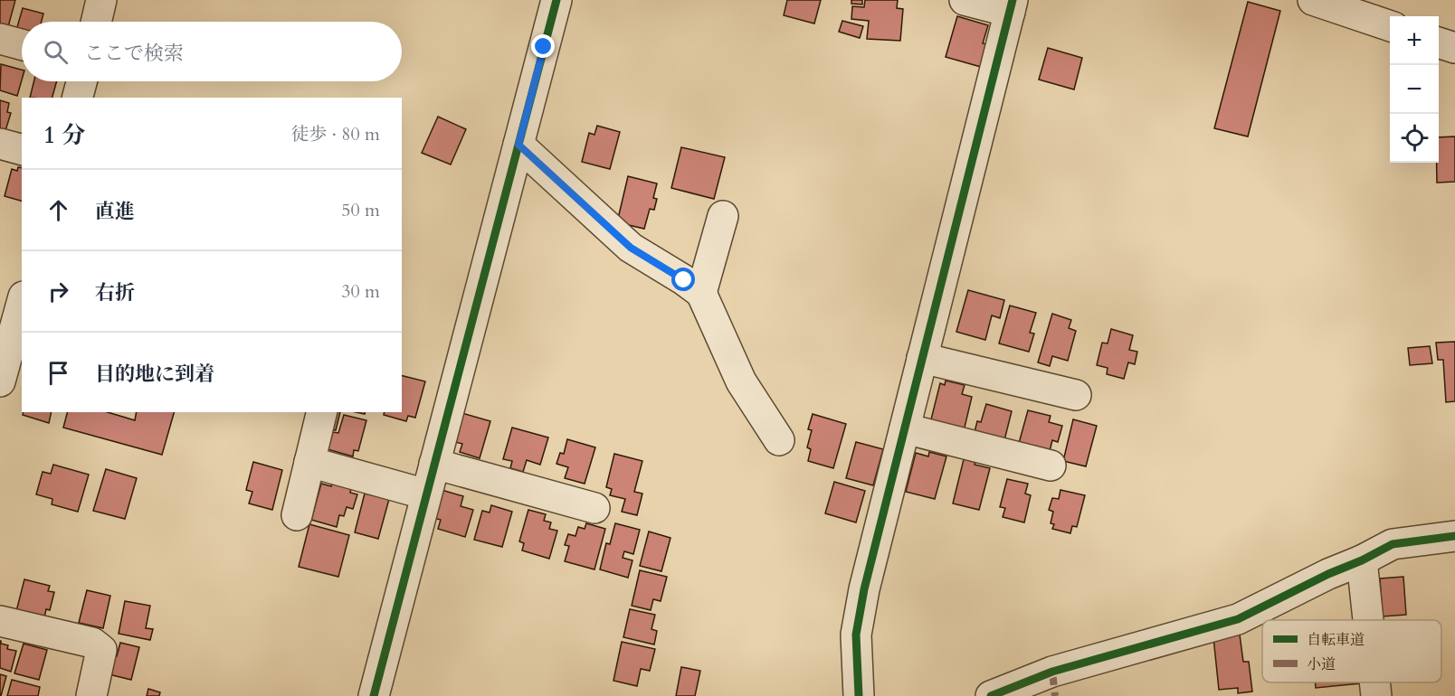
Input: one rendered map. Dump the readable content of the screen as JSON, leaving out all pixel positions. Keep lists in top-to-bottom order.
{
  "legend": ["自転車道", "小道"],
  "page": {
    "map_buttons": ["+", "−"],
    "search": "ここで検索",
    "heading": ["1 分", "徒歩 · 80 m"],
    "list": [
      ["直進", "50 m"],
      ["右折", "30 m"],
      "目的地に到着"
    ]
  }
}
